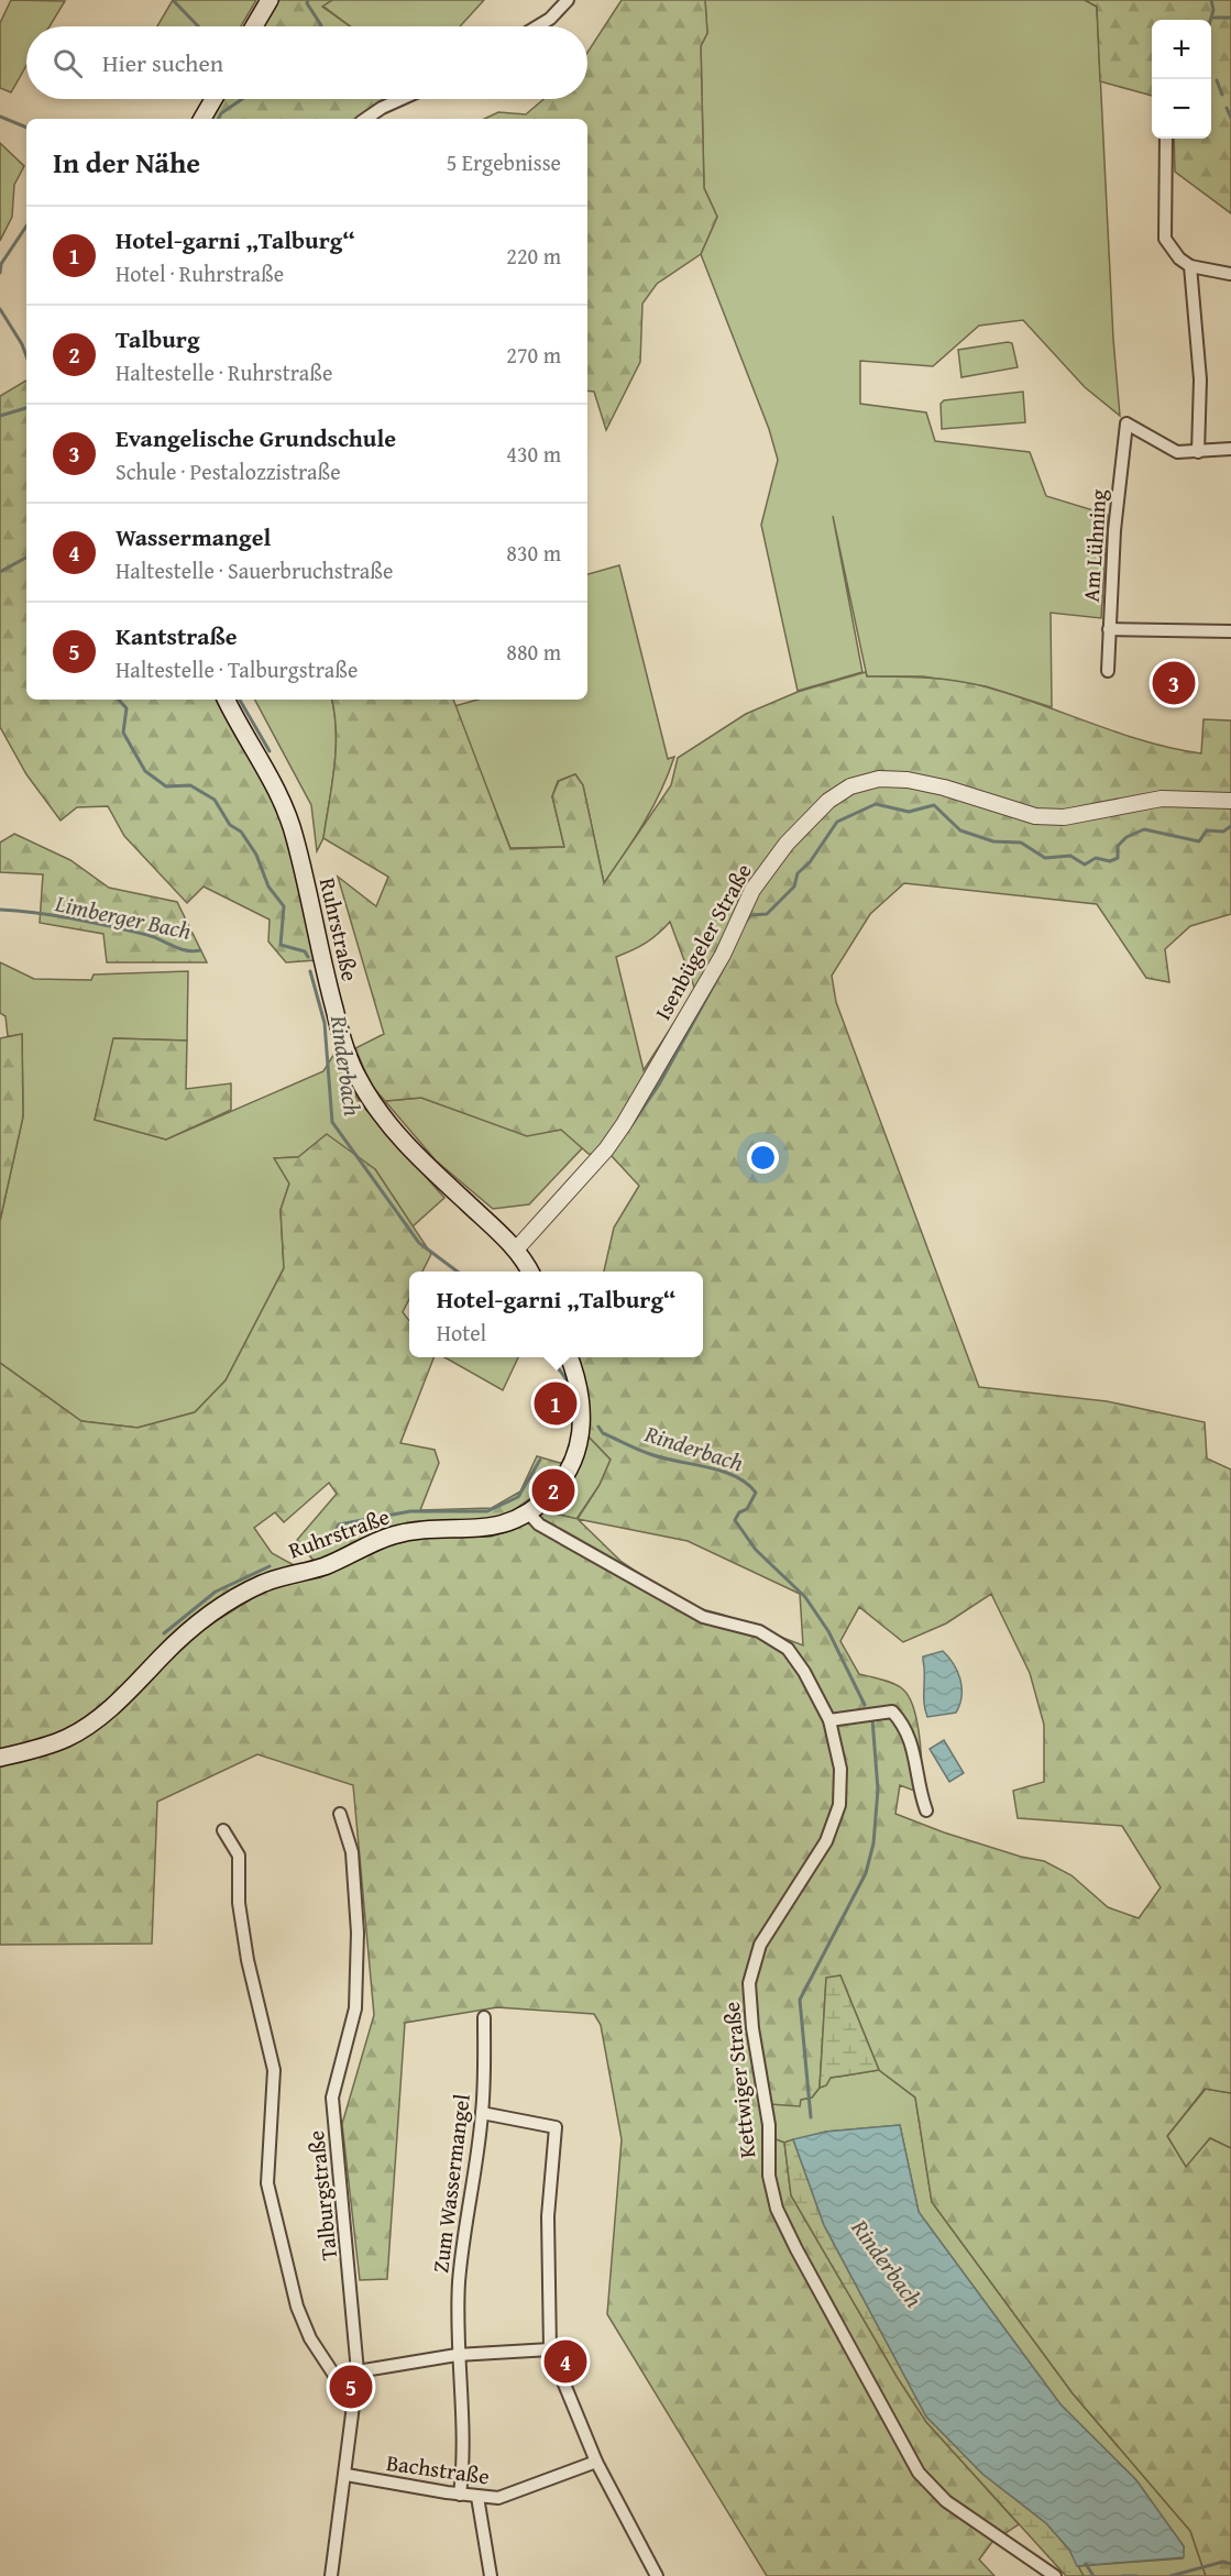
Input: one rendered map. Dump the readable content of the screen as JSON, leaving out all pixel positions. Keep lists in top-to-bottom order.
{
  "streets": {
    "main road": ["Ruhrstraße"],
    "street": [
      "Am Lühning",
      "Isenbügeler Straße",
      "Kettwiger Straße",
      "Zum Wassermangel",
      "Talburgstraße",
      "Bachstraße"
    ]
  },
  "crossings": [
    ["Ruhrstraße", "Isenbügeler Straße"],
    ["Ruhrstraße", "Kettwiger Straße"],
    ["Zum Wassermangel", "Bachstraße"],
    ["Talburgstraße", "Bachstraße"]
  ],
  "water": ["Limberger Bach", "Rinderbach"],
  "page": {
    "map_buttons": ["+", "−"],
    "search": "Hier suchen",
    "heading": ["In der Nähe", "5 Ergebnisse"],
    "list": [
      {
        "mark": "1",
        "name": "Hotel-garni „Talburg“",
        "note": "Hotel · Ruhrstraße",
        "value": "220 m"
      },
      {
        "mark": "2",
        "name": "Talburg",
        "note": "Haltestelle · Ruhrstraße",
        "value": "270 m"
      },
      {
        "mark": "3",
        "name": "Evangelische Grundschule",
        "note": "Schule · Pestalozzistraße",
        "value": "430 m"
      },
      {
        "mark": "4",
        "name": "Wassermangel",
        "note": "Haltestelle · Sauerbruchstraße",
        "value": "830 m"
      },
      {
        "mark": "5",
        "name": "Kantstraße",
        "note": "Haltestelle · Talburgstraße",
        "value": "880 m"
      }
    ],
    "pins": [
      "3",
      "1",
      "2",
      "4",
      "5"
    ],
    "popup": ["Hotel-garni „Talburg“", "Hotel"]
  }
}
